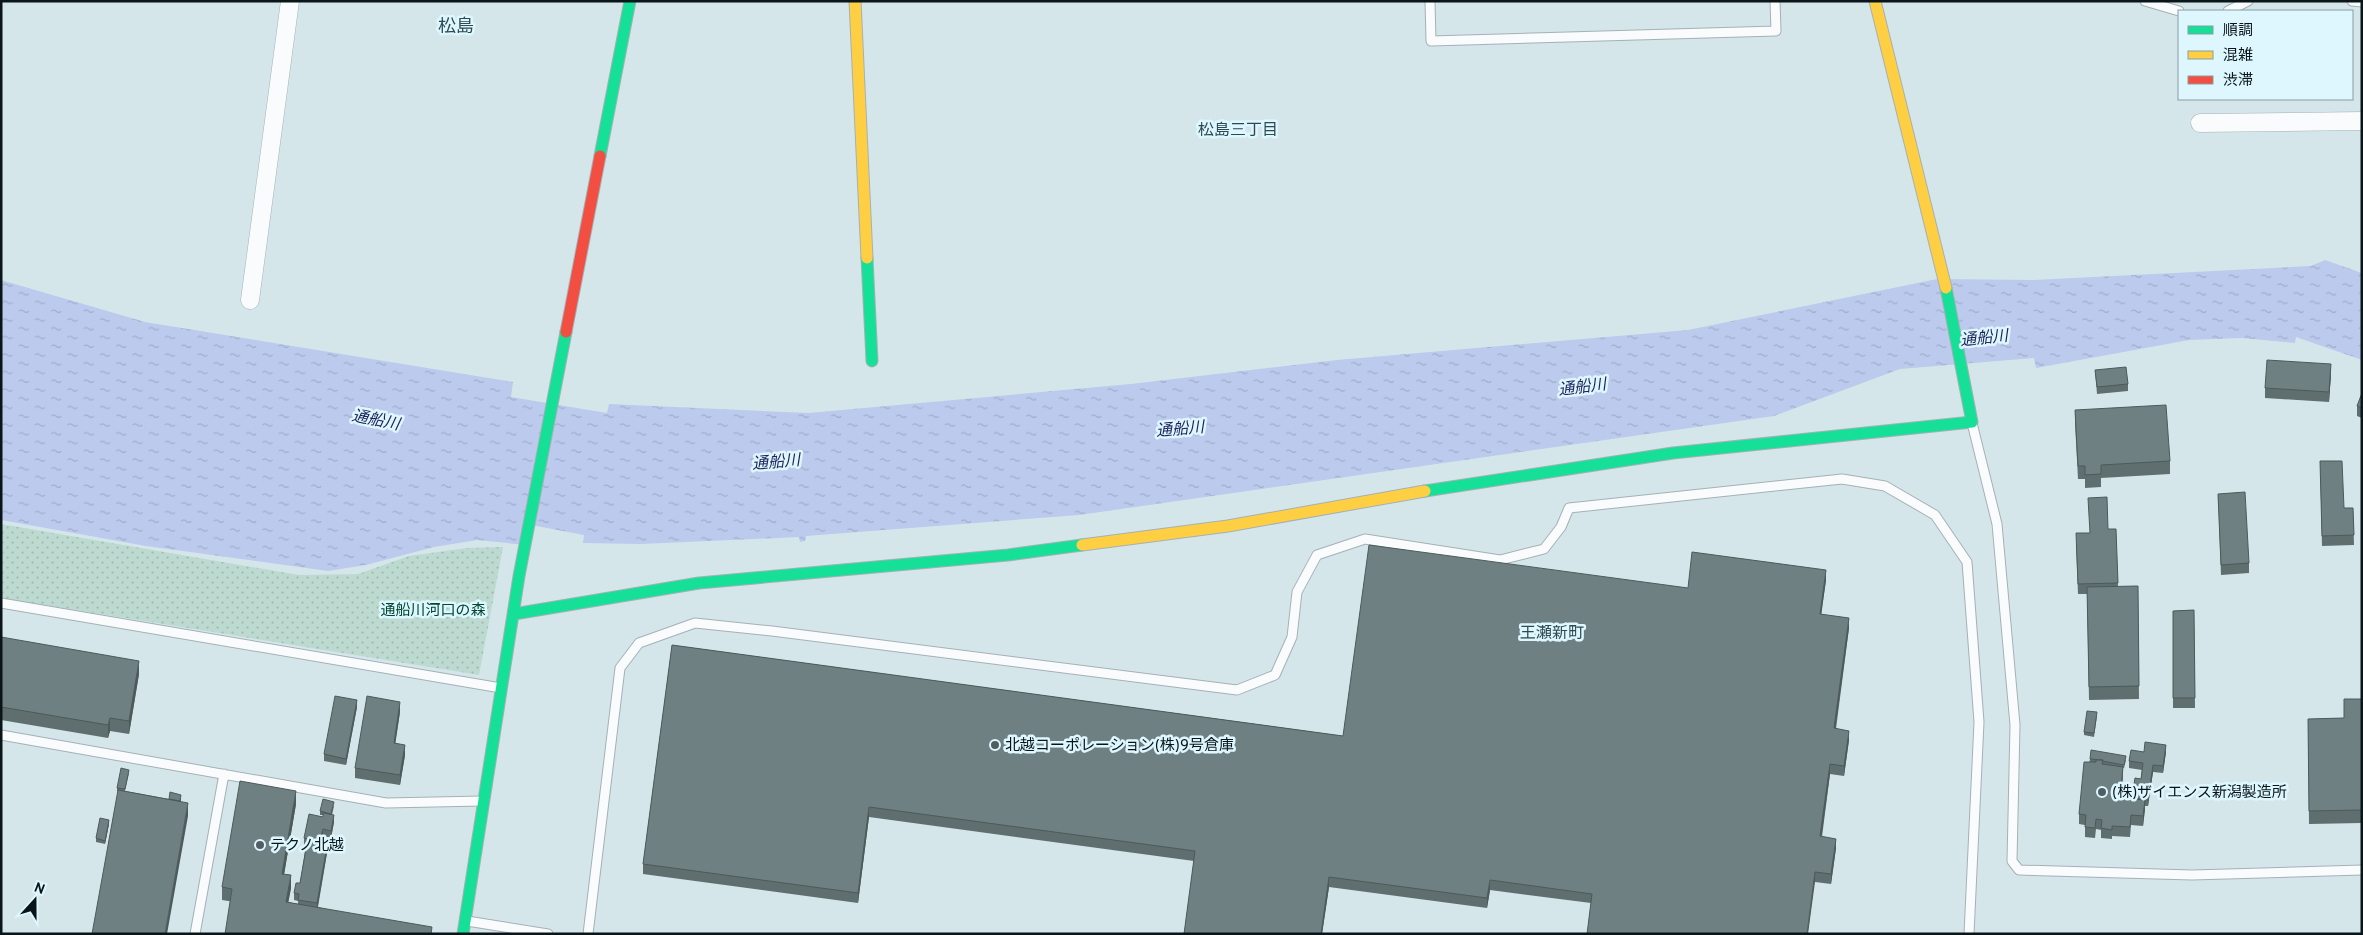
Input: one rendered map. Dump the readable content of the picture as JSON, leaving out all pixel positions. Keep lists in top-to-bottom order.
{
  "districts": ["松島", "松島三丁目", "王瀬新町"],
  "water": ["通船川"],
  "parks": ["通船川河口の森"],
  "places": ["北越コーポレーション(株)9号倉庫", "(株)ザイエンス新潟製造所", "テクノ北越"],
  "legend": ["順調", "混雑", "渋滞"],
  "north": "top"
}
